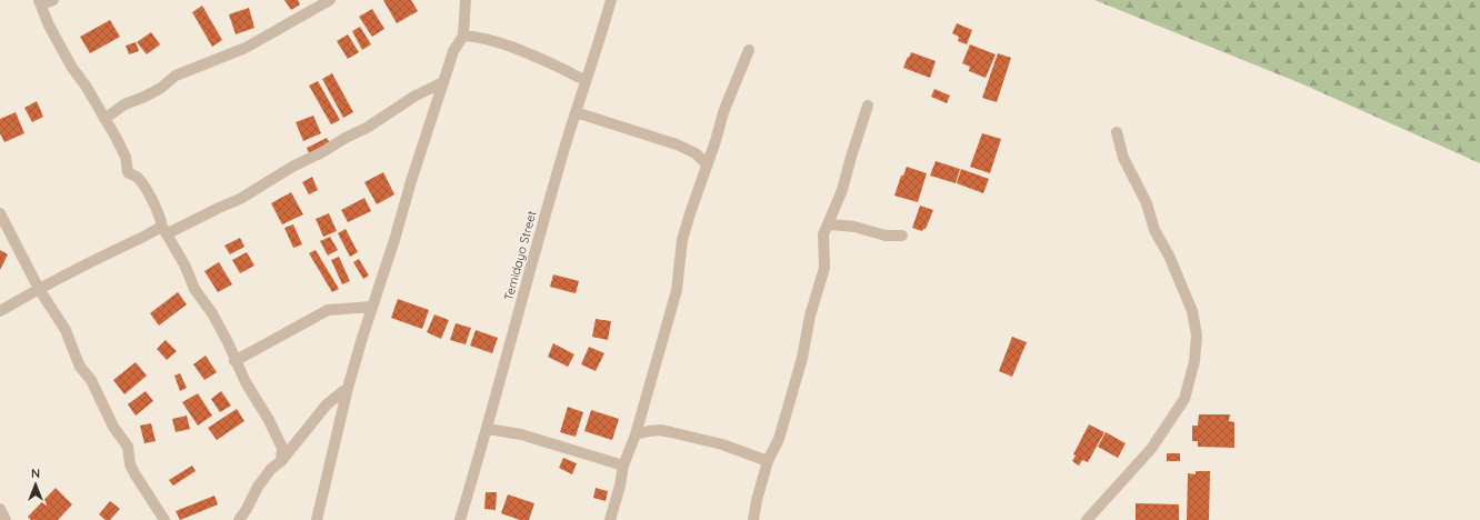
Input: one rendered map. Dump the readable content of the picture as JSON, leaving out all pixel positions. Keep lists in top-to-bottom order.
{
  "streets": {
    "street": ["Temidayo Street"]
  },
  "north": "top"
}
